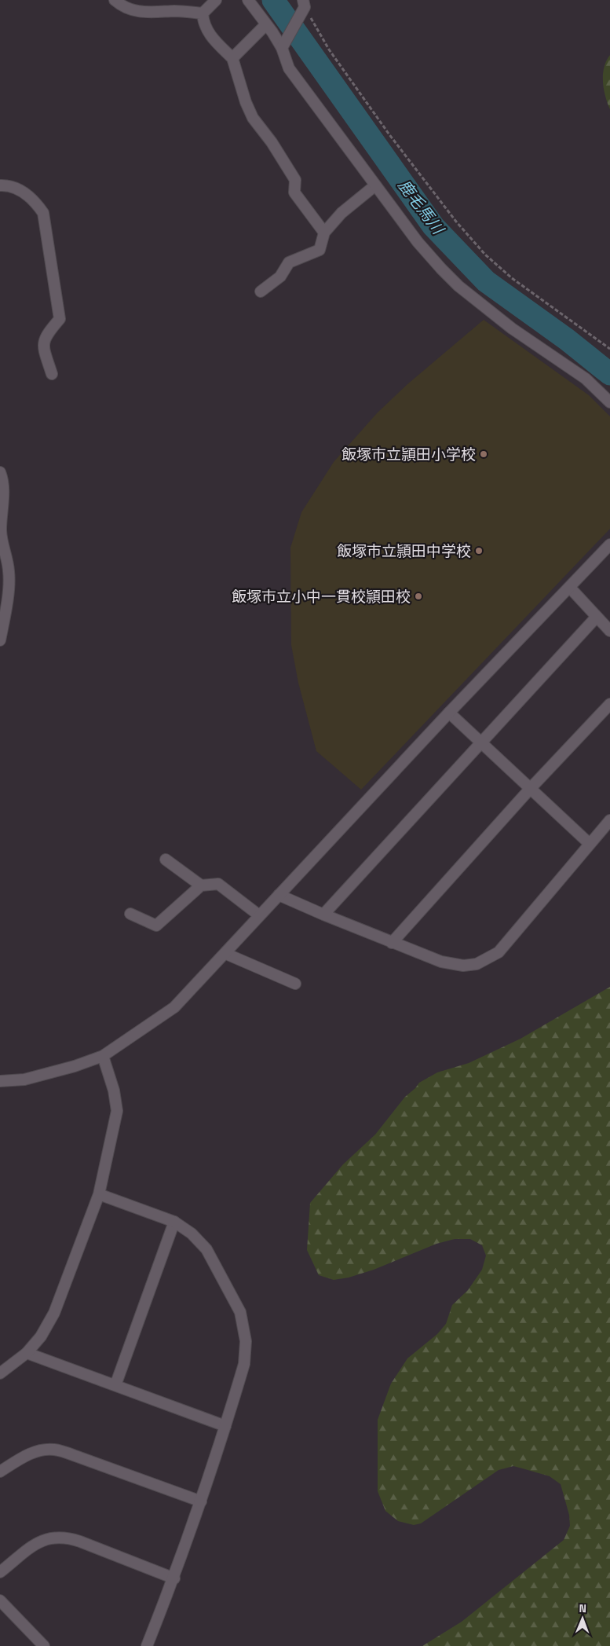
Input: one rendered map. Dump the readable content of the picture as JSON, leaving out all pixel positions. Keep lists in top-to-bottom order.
{
  "water": ["鹿毛馬川"],
  "places": ["飯塚市立頴田小学校", "飯塚市立頴田中学校", "飯塚市立小中一貫校頴田校"],
  "north": "top"
}
